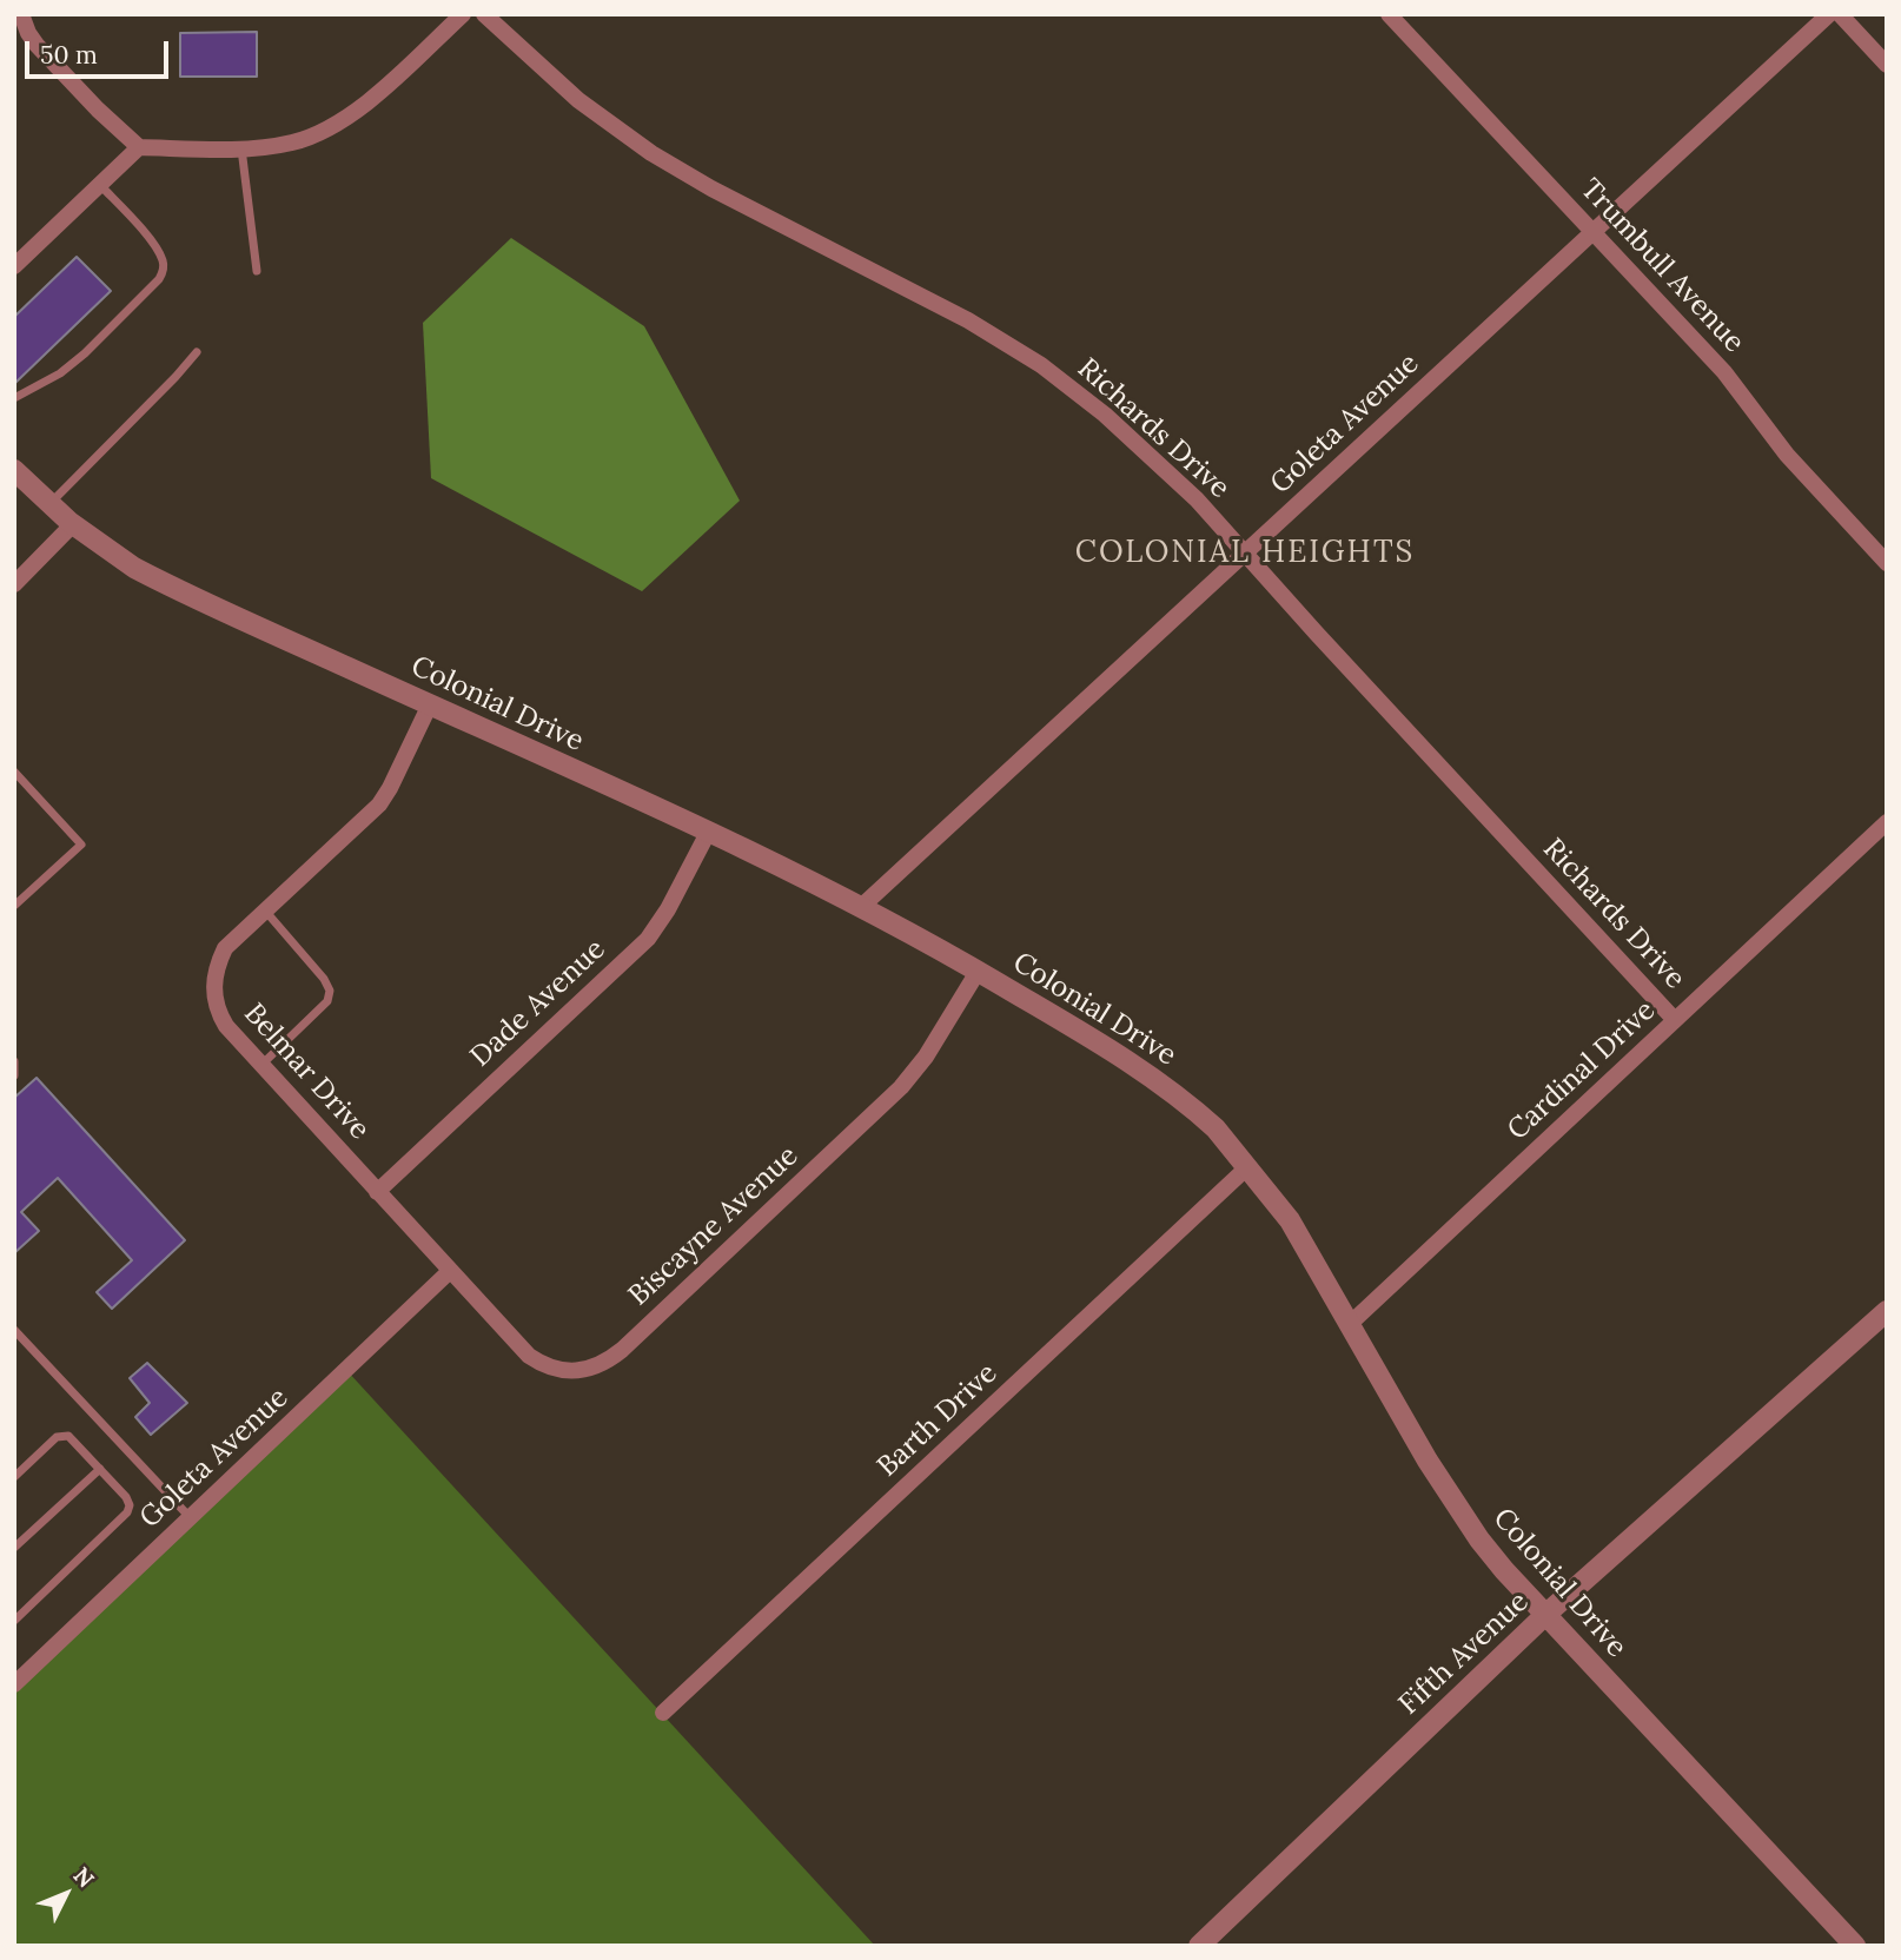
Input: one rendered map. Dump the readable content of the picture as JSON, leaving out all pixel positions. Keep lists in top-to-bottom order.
{
  "streets": {
    "street": [
      "Trumbull Avenue",
      "Goleta Avenue",
      "Richards Drive",
      "Colonial Drive",
      "Dade Avenue",
      "Cardinal Drive",
      "Belmar Drive",
      "Biscayne Avenue",
      "Barth Drive",
      "Fifth Avenue"
    ]
  },
  "crossings": [
    ["Trumbull Avenue", "Goleta Avenue"],
    ["Goleta Avenue", "Richards Drive"],
    ["Goleta Avenue", "Colonial Drive"],
    ["Goleta Avenue", "Belmar Drive"],
    ["Goleta Avenue", "Biscayne Avenue"],
    ["Richards Drive", "Cardinal Drive"],
    ["Colonial Drive", "Dade Avenue"],
    ["Colonial Drive", "Cardinal Drive"],
    ["Colonial Drive", "Belmar Drive"],
    ["Colonial Drive", "Biscayne Avenue"],
    ["Colonial Drive", "Barth Drive"],
    ["Colonial Drive", "Fifth Avenue"],
    ["Dade Avenue", "Belmar Drive"],
    ["Belmar Drive", "Biscayne Avenue"]
  ],
  "districts": ["COLONIAL HEIGHTS"],
  "scale_bar": "50 m",
  "north": "top right"
}
